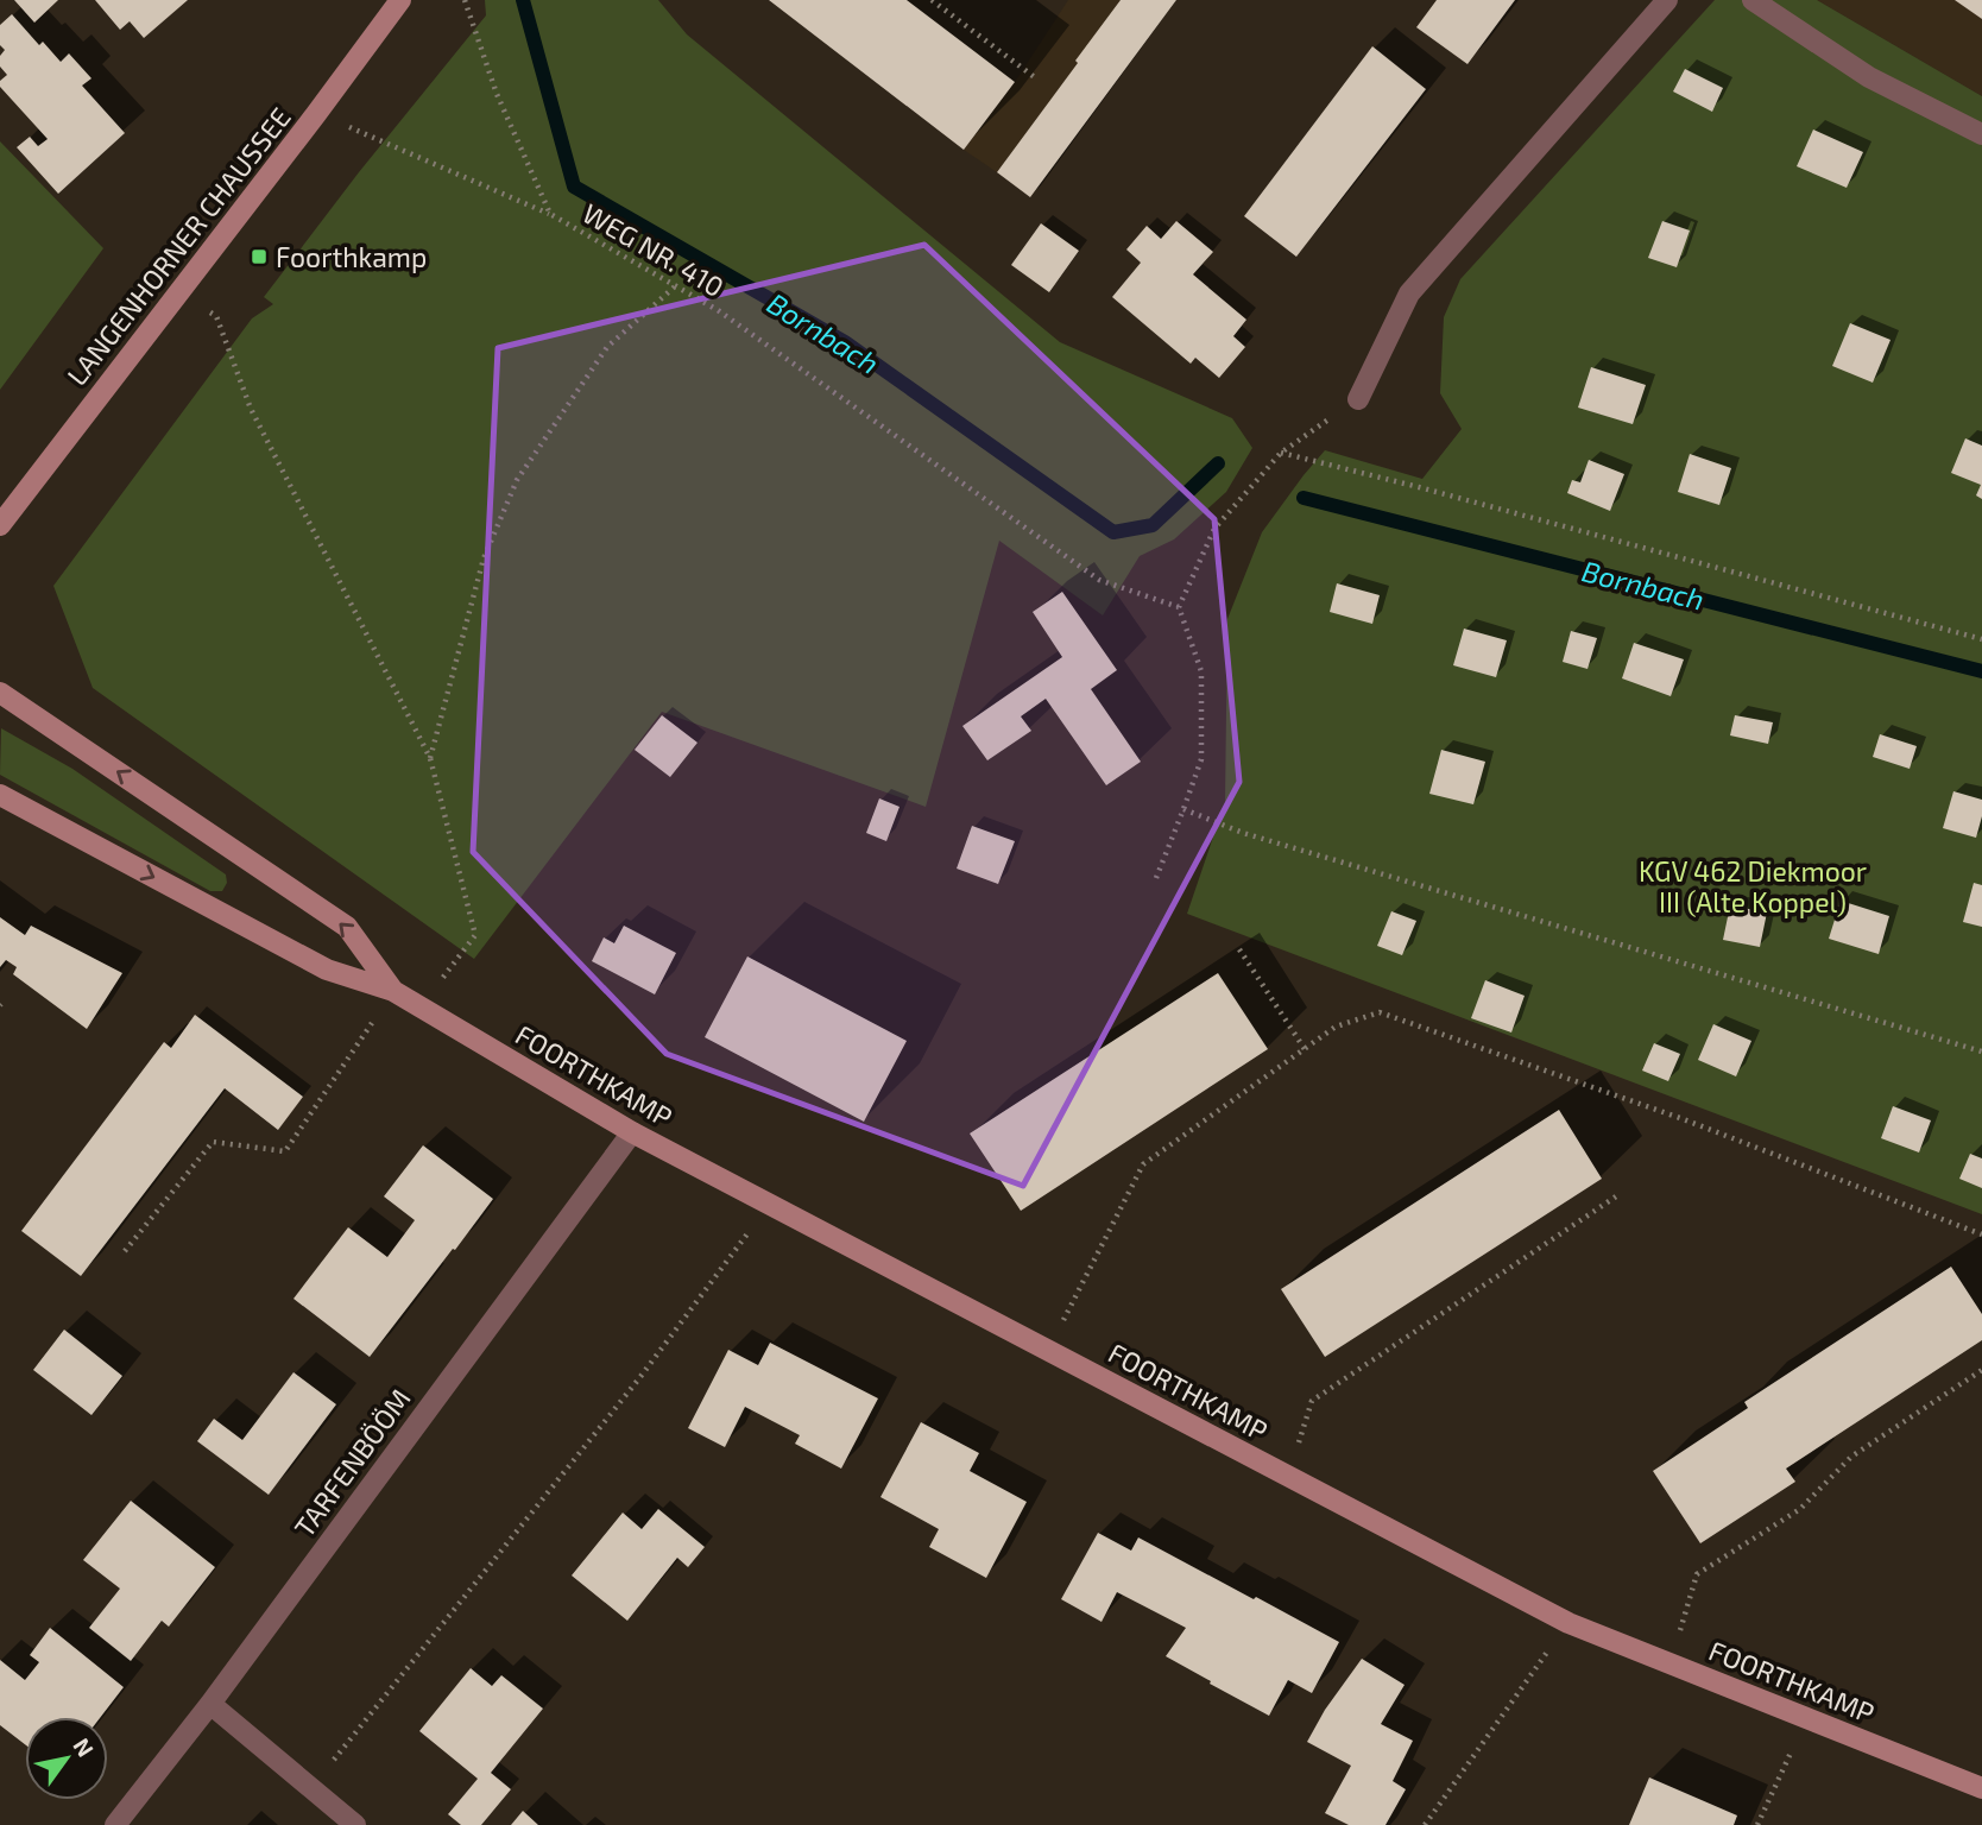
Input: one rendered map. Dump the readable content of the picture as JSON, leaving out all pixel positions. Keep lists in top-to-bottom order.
{
  "streets": {
    "street": ["LANGENHORNER CHAUSSEE", "FOORTHKAMP", "TARFENBÖÖM"],
    "path": ["WEG NR. 410"]
  },
  "crossings": [
    ["FOORTHKAMP", "TARFENBÖÖM"]
  ],
  "water": ["Bornbach"],
  "parks": ["KGV 462 Diekmoor III (Alte Koppel)"],
  "places": {
    "transit": ["Foorthkamp"]
  },
  "north": "top right"
}
